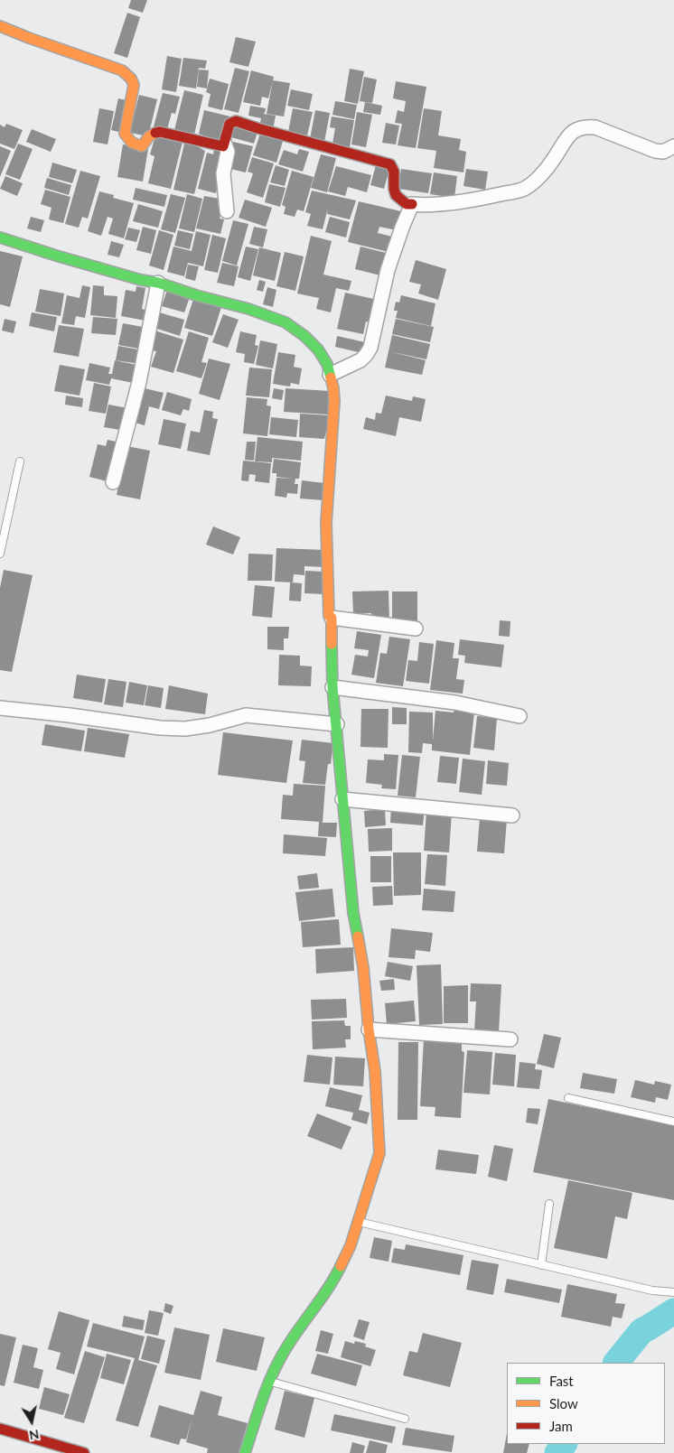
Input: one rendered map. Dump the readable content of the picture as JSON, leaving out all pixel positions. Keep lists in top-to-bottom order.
{
  "legend": ["Fast", "Slow", "Jam"],
  "north": "bottom"
}
